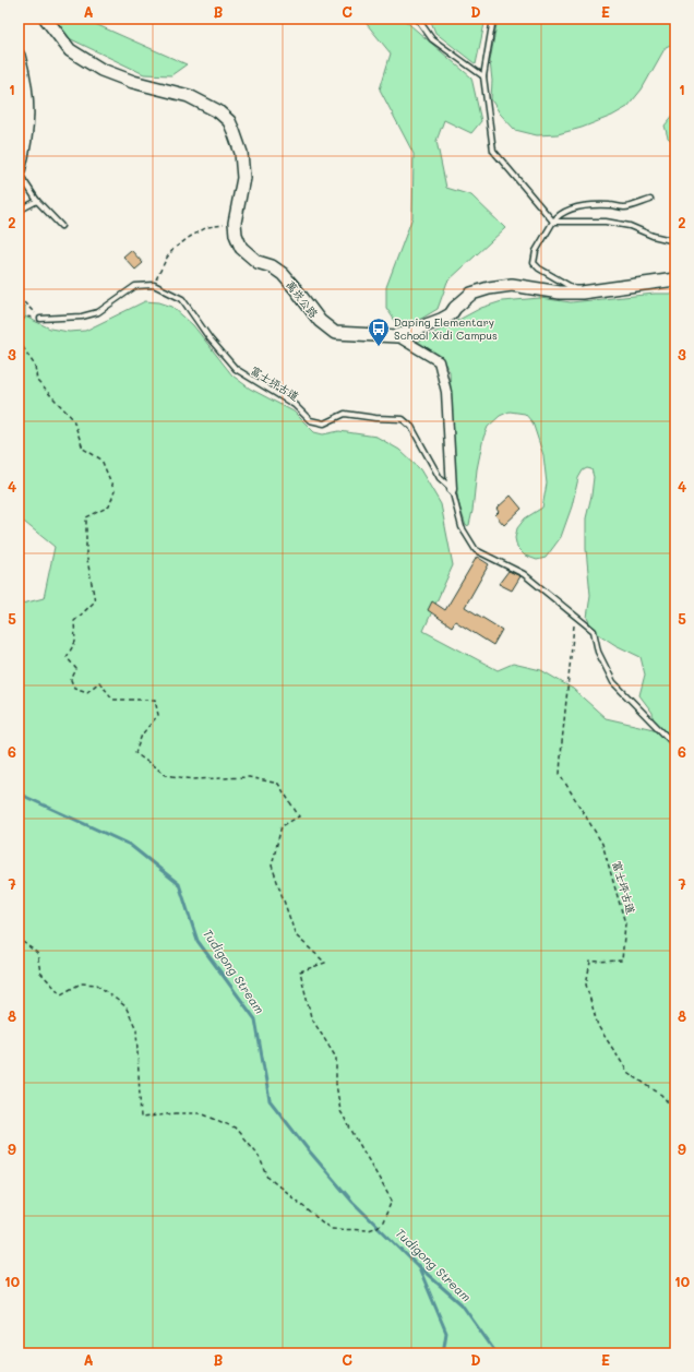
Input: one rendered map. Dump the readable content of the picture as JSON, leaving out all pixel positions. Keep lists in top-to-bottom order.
{
  "streets": {
    "street": ["萬崁公路"],
    "lane": ["富士坪古道"]
  },
  "water": ["Tudigong Stream"],
  "places": {
    "bus stop": ["Daping Elementary School Xidi Campus"]
  },
  "grid": {
    "columns": [
      "A",
      "B",
      "C",
      "D",
      "E"
    ],
    "rows": [
      "1",
      "2",
      "3",
      "4",
      "5",
      "6",
      "7",
      "8",
      "9",
      "10"
    ]
  }
}
